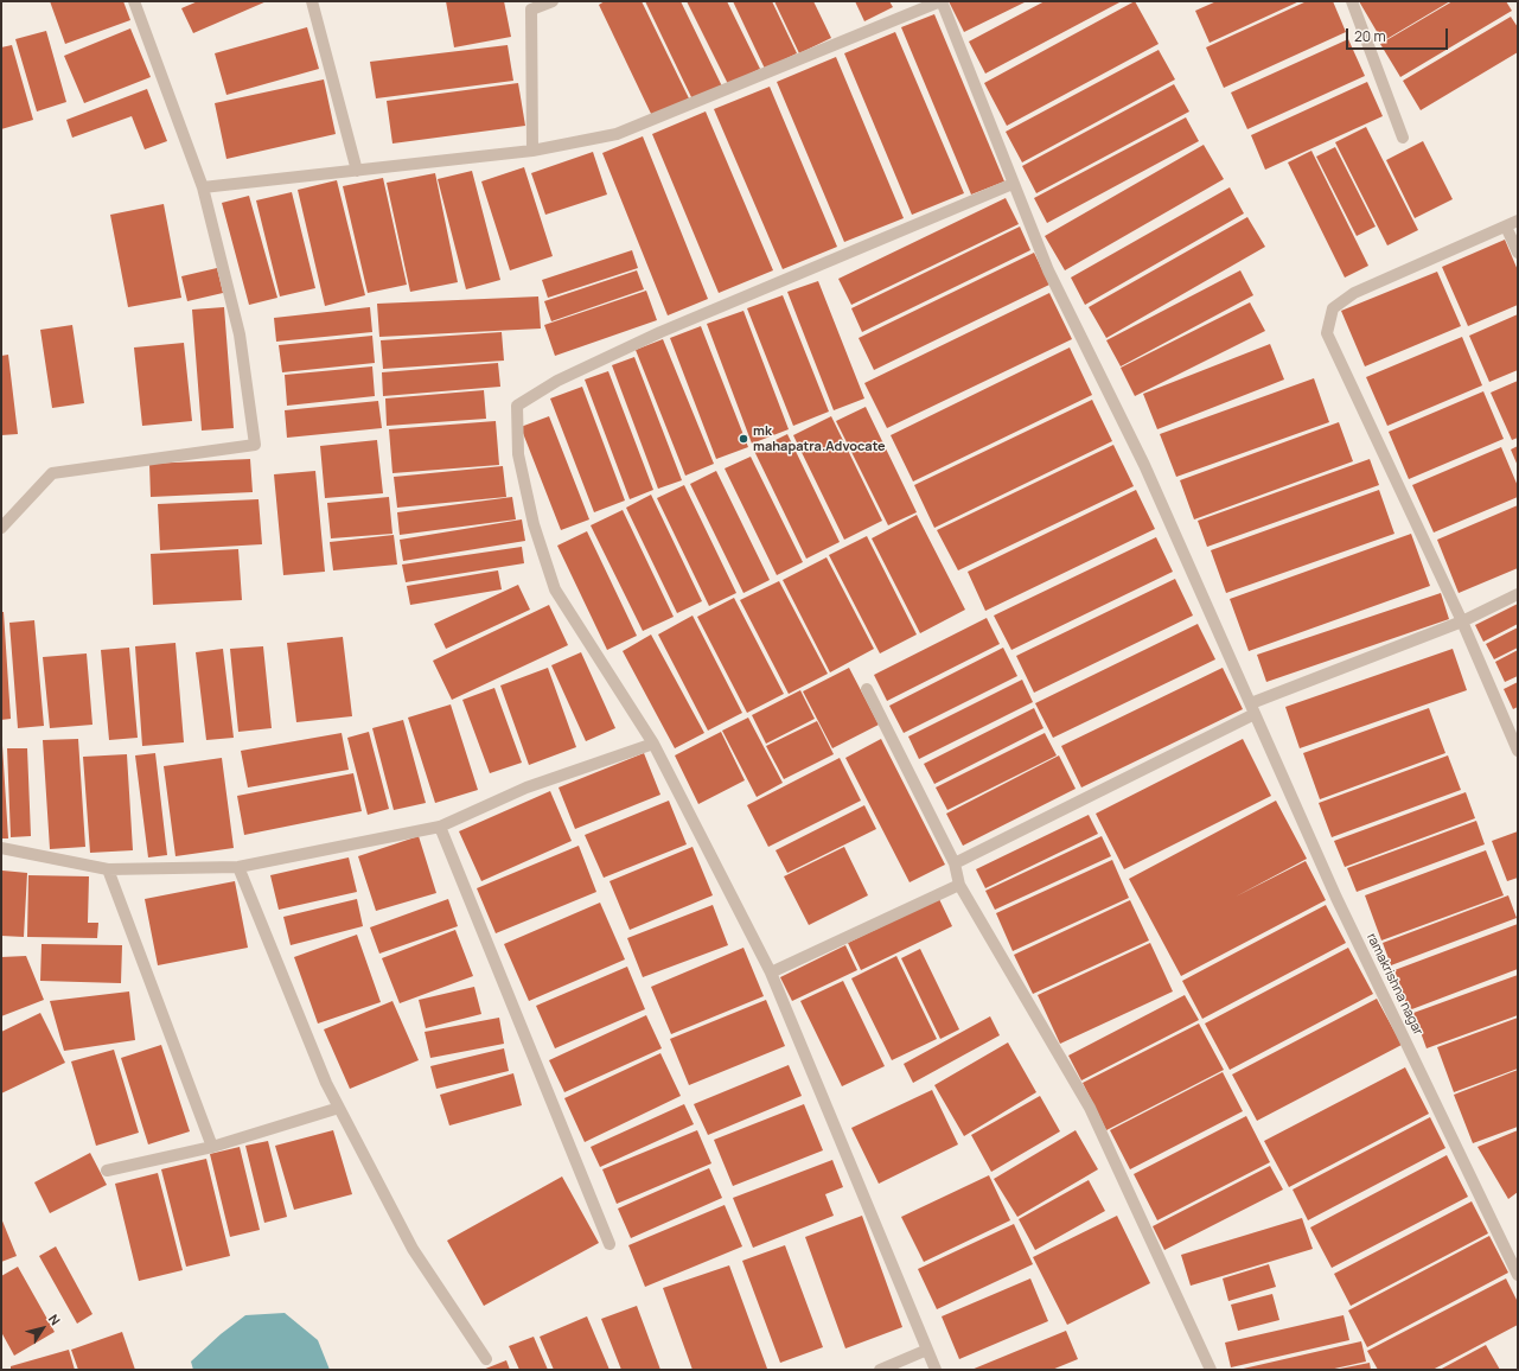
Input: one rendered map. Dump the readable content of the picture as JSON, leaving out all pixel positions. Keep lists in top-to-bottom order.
{
  "streets": {
    "street": ["ramakrishna nagar"]
  },
  "places": ["mk mahapatra.Advocate"],
  "scale_bar": "20 m",
  "north": "top right"
}
